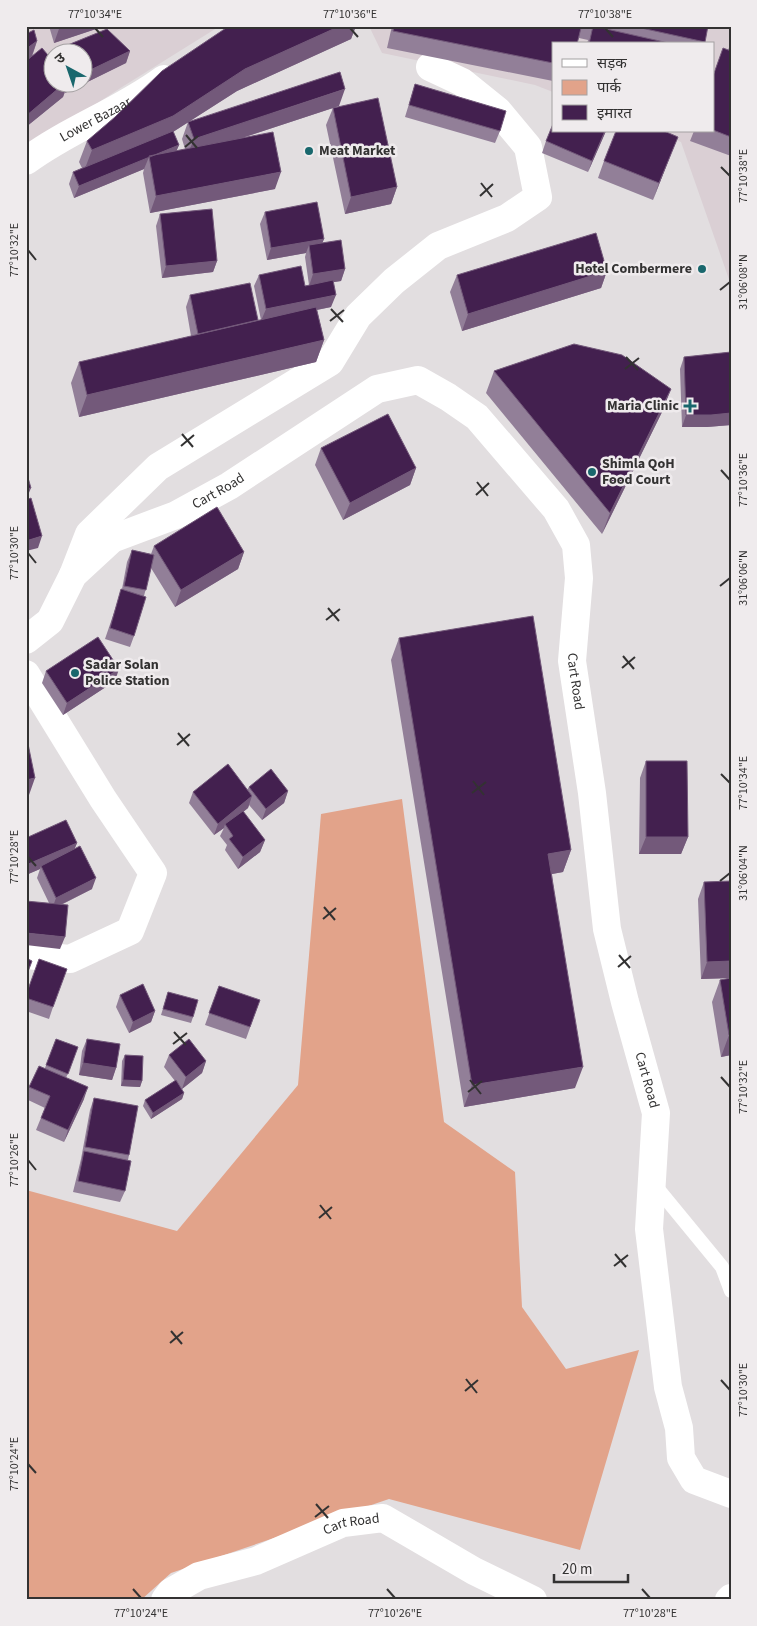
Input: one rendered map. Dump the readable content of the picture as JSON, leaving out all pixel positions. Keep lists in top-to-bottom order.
{
  "streets": {
    "main road": ["Lower Bazaar", "Cart Road"]
  },
  "places": {
    "other": [
      "Meat Market",
      "Hotel Combermere",
      "Shimla QoH Food Court",
      "Sadar Solan Police Station"
    ],
    "health": ["Maria Clinic"]
  },
  "legend": ["सड़क", "पार्क", "इमारत"],
  "scale_bar": "20 m",
  "north": "top left",
  "coordinates": [
    "77°10'34\"E",
    "77°10'36\"E",
    "77°10'38\"E",
    "77°10'32\"E",
    "31°06'08\"N",
    "77°10'30\"E",
    "31°06'06\"N",
    "77°10'28\"E",
    "31°06'04\"N",
    "77°10'26\"E",
    "77°10'24\"E"
  ]
}
